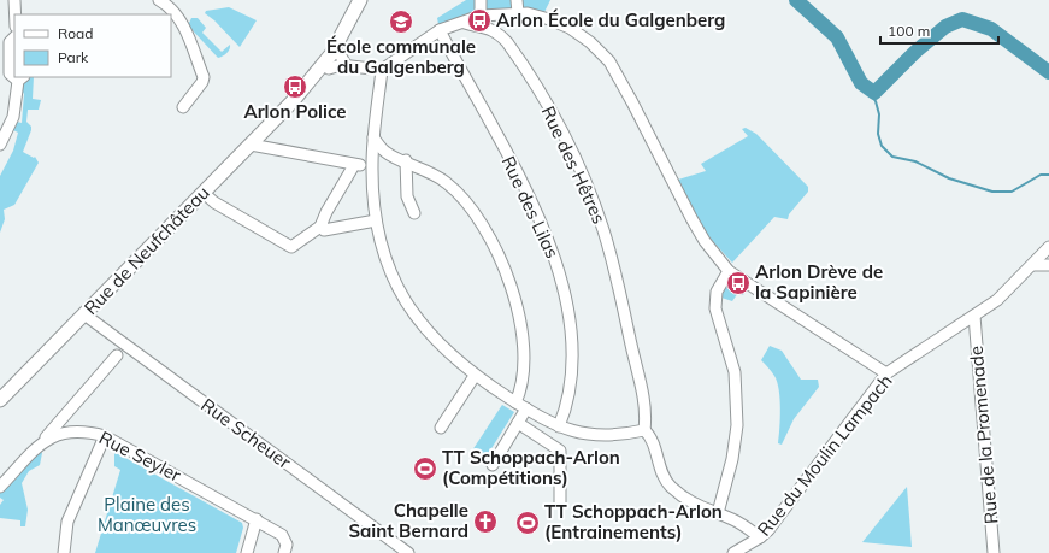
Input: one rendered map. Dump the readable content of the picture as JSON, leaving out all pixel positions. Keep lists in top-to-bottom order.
{
  "streets": {
    "main road": ["Rue de Neufchâteau"],
    "street": [
      "Rue des Hêtres",
      "Rue des Lilas",
      "Rue Scheuer",
      "Rue de la Promenade",
      "Rue du Moulin Lampach",
      "Rue Seyler"
    ]
  },
  "crossings": [
    ["Rue de Neufchâteau", "Rue Scheuer"],
    ["Rue de la Promenade", "Rue du Moulin Lampach"]
  ],
  "parks": ["Plaine des Manœuvres"],
  "places": {
    "bus stop": ["Arlon École du Galgenberg", "Arlon Police", "Arlon Drève de la Sapinière"],
    "school or university": ["École communale du Galgenberg"],
    "sports": ["TT Schoppach-Arlon (Compétitions)", "TT Schoppach-Arlon (Entrainements)"],
    "church": ["Chapelle Saint Bernard"]
  },
  "legend": ["Road", "Park"],
  "scale_bar": "100 m"
}
